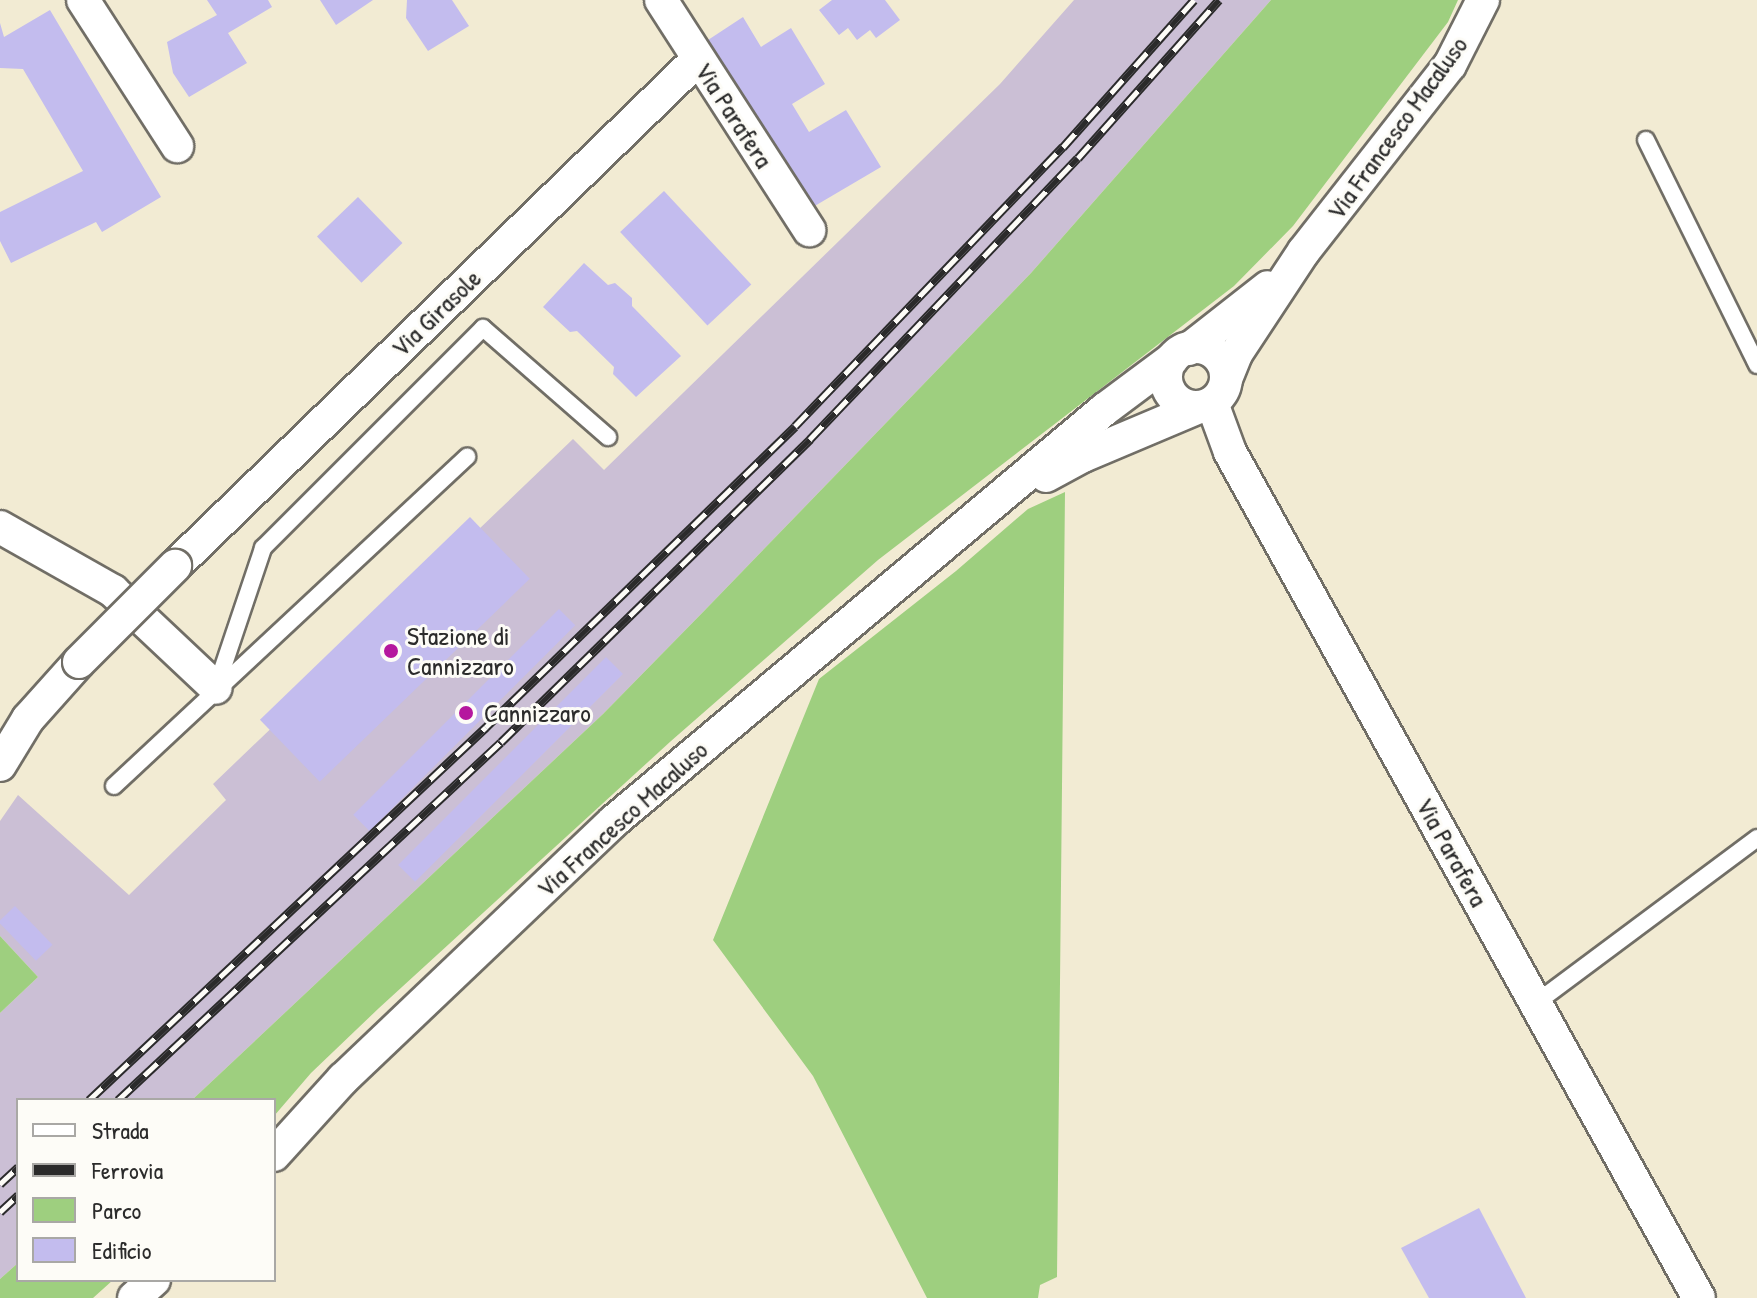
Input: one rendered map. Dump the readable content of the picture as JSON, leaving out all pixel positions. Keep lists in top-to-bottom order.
{
  "streets": {
    "street": ["Via Parafera", "Via Francesco Macaluso", "Via Girasole"]
  },
  "crossings": [
    ["Via Parafera", "Via Girasole"]
  ],
  "places": ["Stazione di Cannizzaro", "Cannizzaro"],
  "legend": [
    "Strada",
    "Ferrovia",
    "Parco",
    "Edificio"
  ]
}
